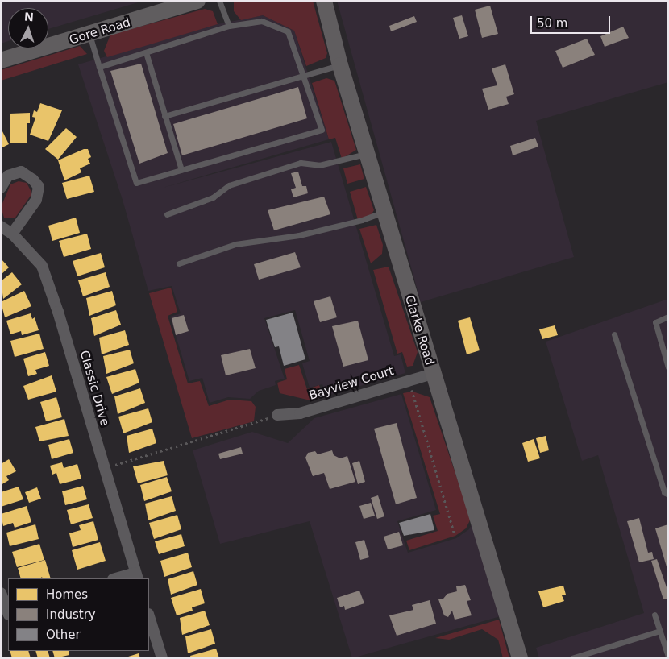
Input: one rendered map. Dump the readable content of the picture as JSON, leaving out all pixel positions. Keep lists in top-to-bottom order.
{
  "streets": {
    "main road": ["Gore Road", "Clarke Road"],
    "street": ["Bayview Court", "Classic Drive"]
  },
  "crossings": [
    ["Clarke Road", "Bayview Court"]
  ],
  "legend": ["Homes", "Industry", "Other"],
  "scale_bar": "50 m",
  "north": "top"
}
